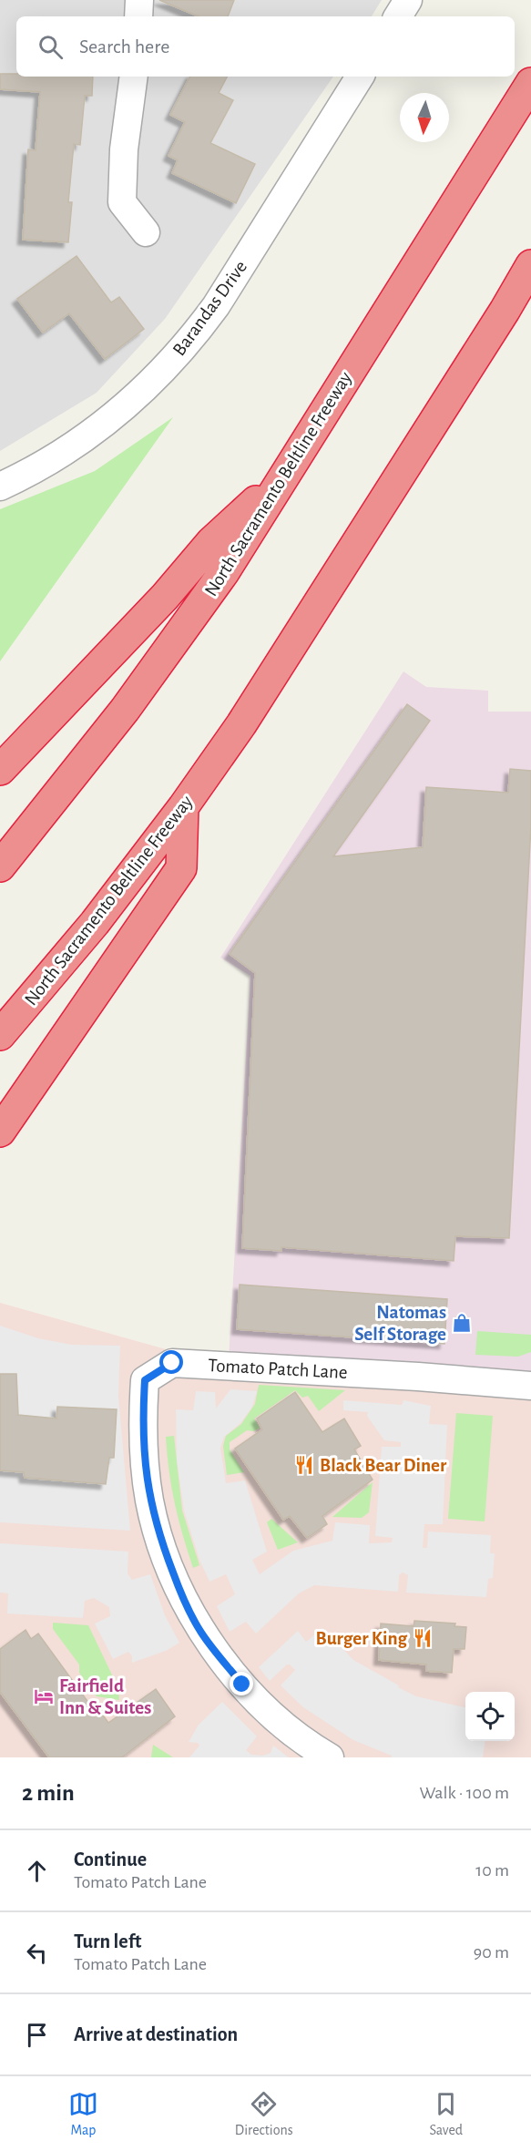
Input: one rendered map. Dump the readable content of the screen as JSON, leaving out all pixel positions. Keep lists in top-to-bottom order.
{
  "streets": {
    "highway": ["North Sacramento Beltline Freeway"],
    "street": ["Barandas Drive", "Tomato Patch Lane"]
  },
  "places": {
    "shop": ["Natomas Self Storage"],
    "restaurant": ["Black Bear Diner", "Burger King"],
    "hotel": ["Fairfield Inn & Suites"]
  },
  "north": "bottom",
  "page": {
    "search": "Search here",
    "heading": ["2 min", "Walk · 100 m"],
    "list": [
      ["Continue", "Tomato Patch Lane", "10 m"],
      ["Turn left", "Tomato Patch Lane", "90 m"],
      "Arrive at destination"
    ],
    "nav": ["Map", "Directions", "Saved"]
  }
}
